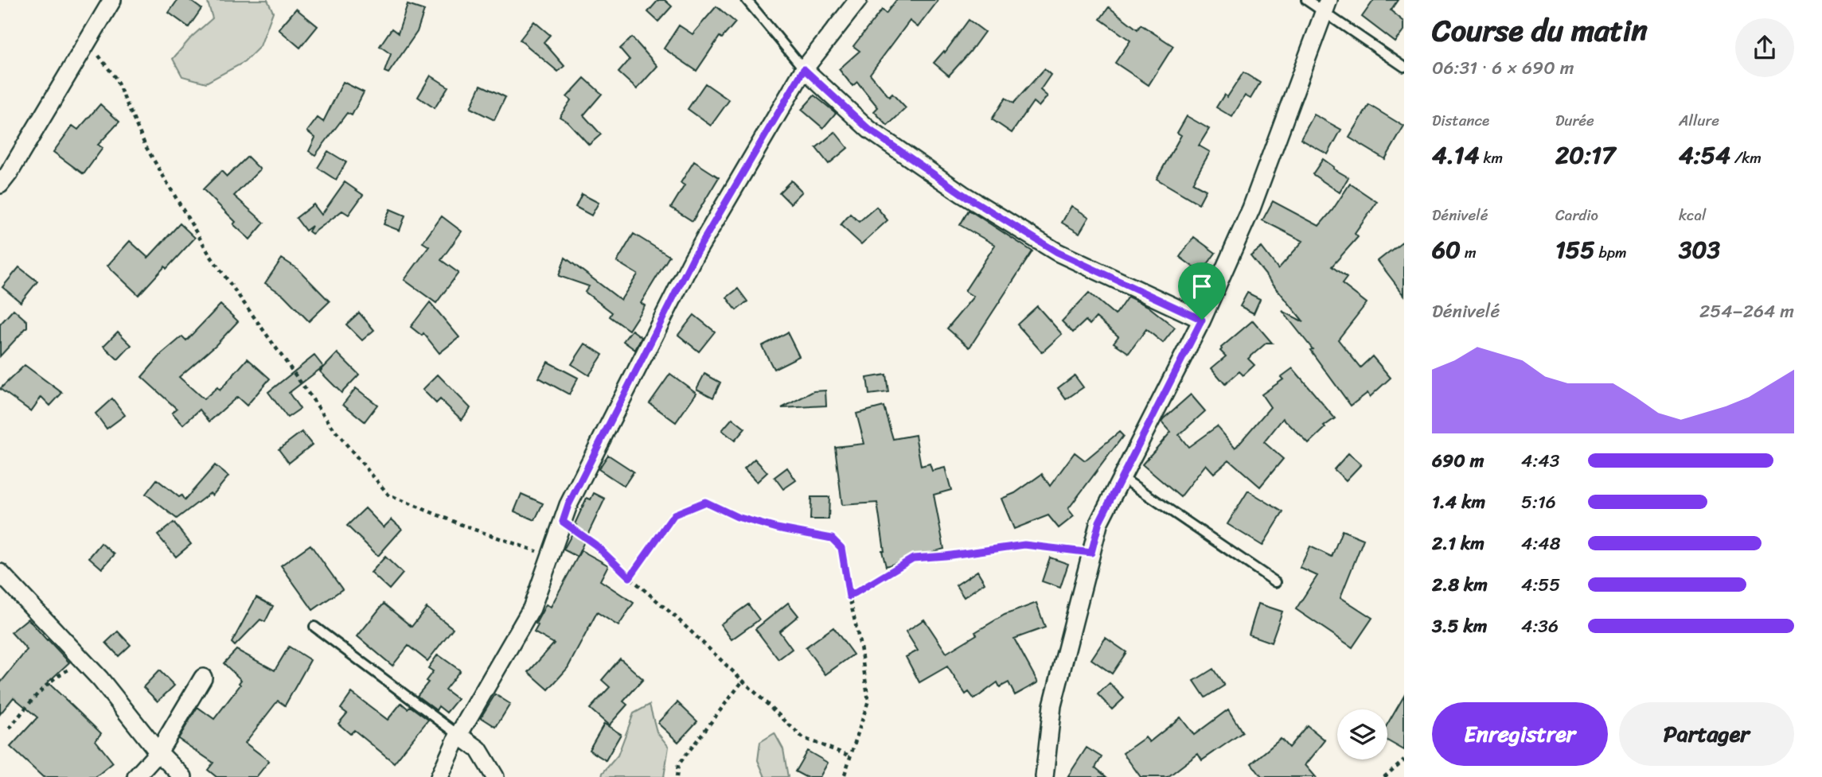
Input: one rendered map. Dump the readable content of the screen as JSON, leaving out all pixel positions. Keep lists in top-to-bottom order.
{
  "page": {
    "heading": ["Course du matin", "06:31 · 6 × 690 m"],
    "stats": [
      ["Distance", "4.14 km"],
      ["Durée", "20:17"],
      ["Allure", "4:54 /km"],
      ["Dénivelé", "60 m"],
      ["Cardio", "155 bpm"],
      ["kcal", "303"]
    ],
    "chart": ["Dénivelé", "254–264 m"],
    "list": [
      {
        "name": "690 m",
        "note": "4:43"
      },
      {
        "name": "1.4 km",
        "note": "5:16"
      },
      {
        "name": "2.1 km",
        "note": "4:48"
      },
      {
        "name": "2.8 km",
        "note": "4:55"
      },
      {
        "name": "3.5 km",
        "note": "4:36"
      }
    ],
    "buttons": ["Enregistrer", "Partager"]
  }
}
